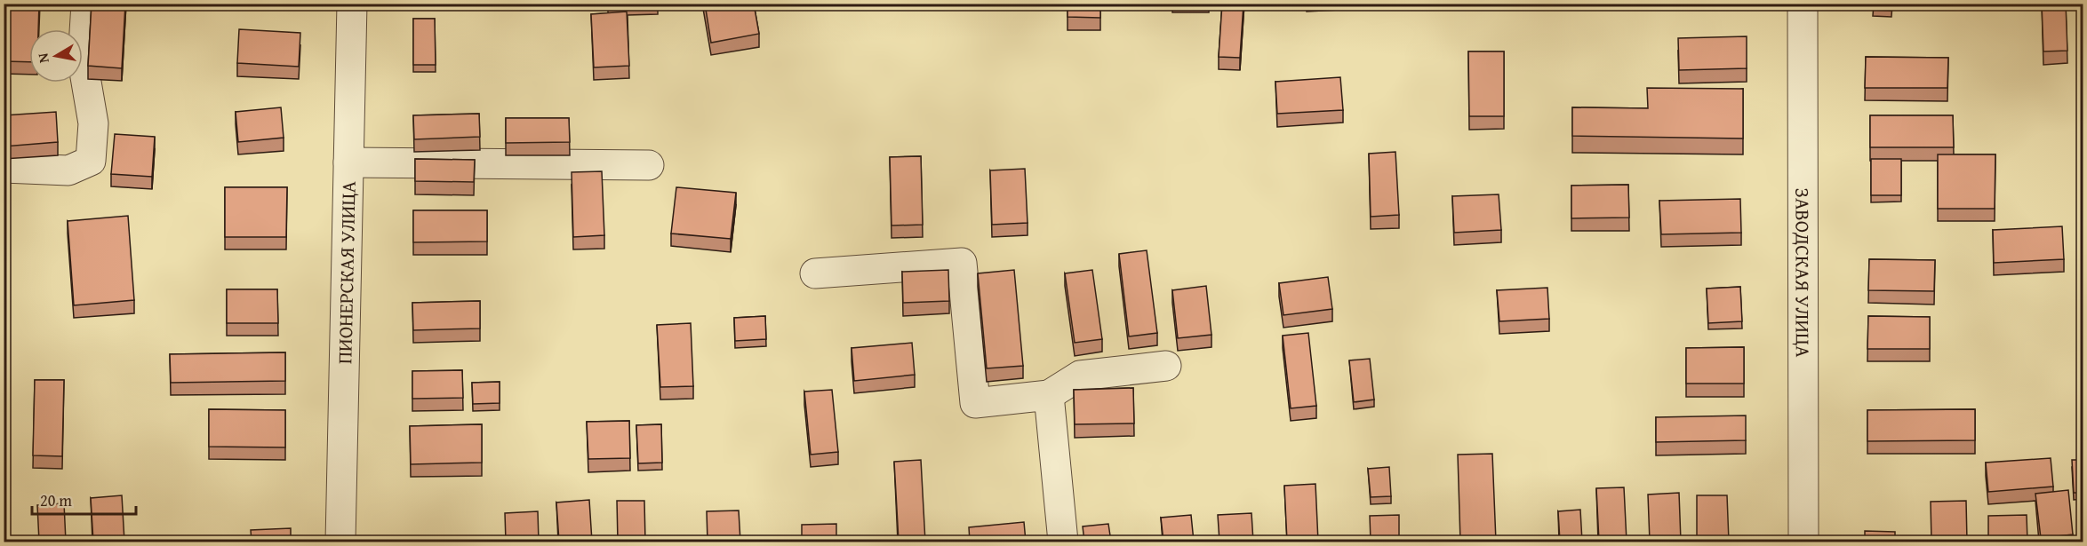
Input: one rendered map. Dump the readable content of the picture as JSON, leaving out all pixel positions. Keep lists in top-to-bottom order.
{
  "streets": {
    "street": ["ЗАВОДСКАЯ УЛИЦА", "ПИОНЕРСКАЯ УЛИЦА"]
  },
  "scale_bar": "20 m",
  "north": "left"
}
